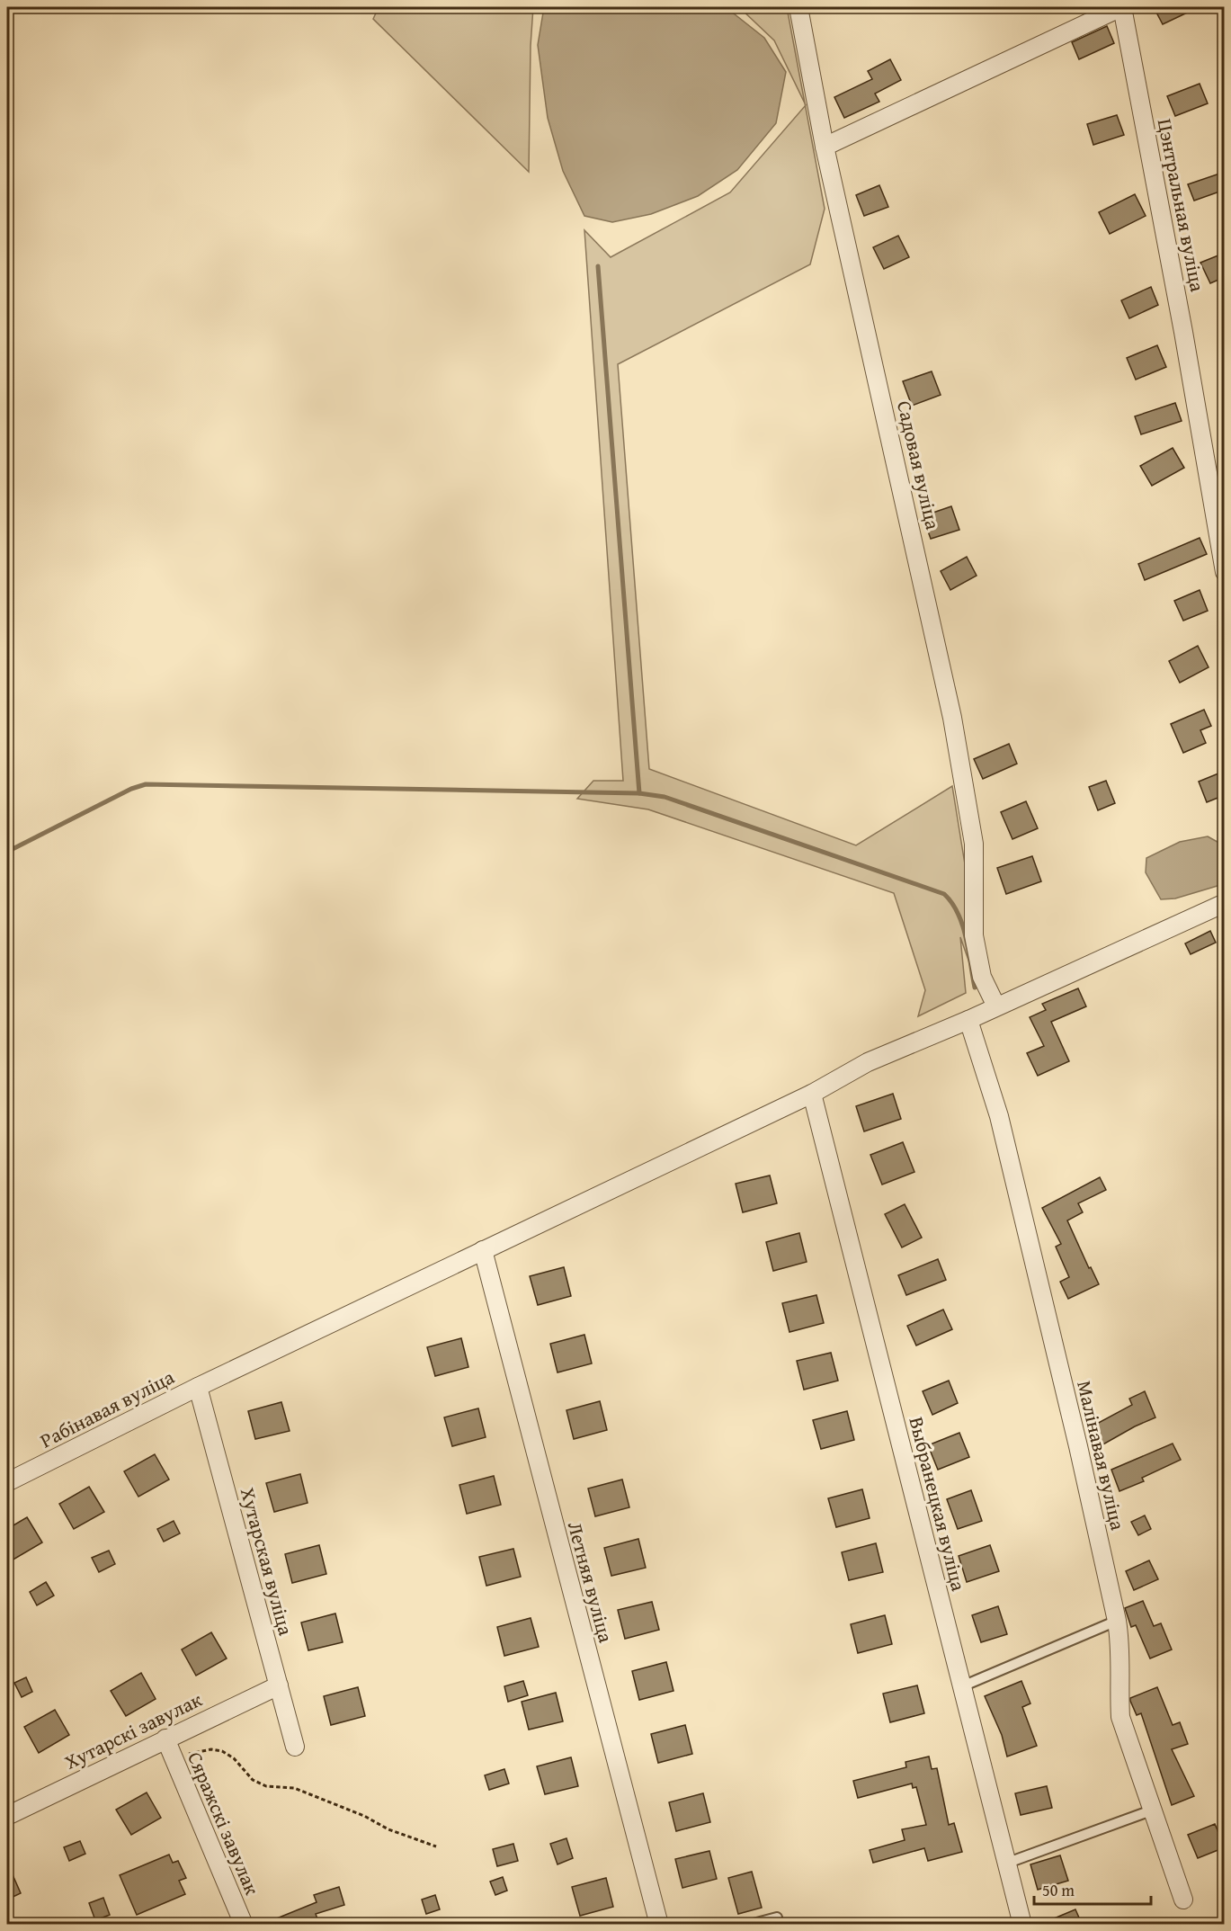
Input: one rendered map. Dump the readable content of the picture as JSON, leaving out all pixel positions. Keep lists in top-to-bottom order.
{
  "streets": {
    "street": [
      "Цэнтральная вуліца",
      "Садовая вуліца",
      "Рабінавая вуліца",
      "Малінавая вуліца",
      "Выбранецкая вуліца",
      "Хутарская вуліца",
      "Летняя вуліца",
      "Хутарскі завулак",
      "Сяражскі завулак"
    ]
  },
  "crossings": [
    ["Садовая вуліца", "Рабінавая вуліца"],
    ["Рабінавая вуліца", "Малінавая вуліца"],
    ["Рабінавая вуліца", "Выбранецкая вуліца"],
    ["Рабінавая вуліца", "Хутарская вуліца"],
    ["Рабінавая вуліца", "Летняя вуліца"],
    ["Хутарская вуліца", "Хутарскі завулак"],
    ["Хутарскі завулак", "Сяражскі завулак"]
  ],
  "scale_bar": "50 m"
}
